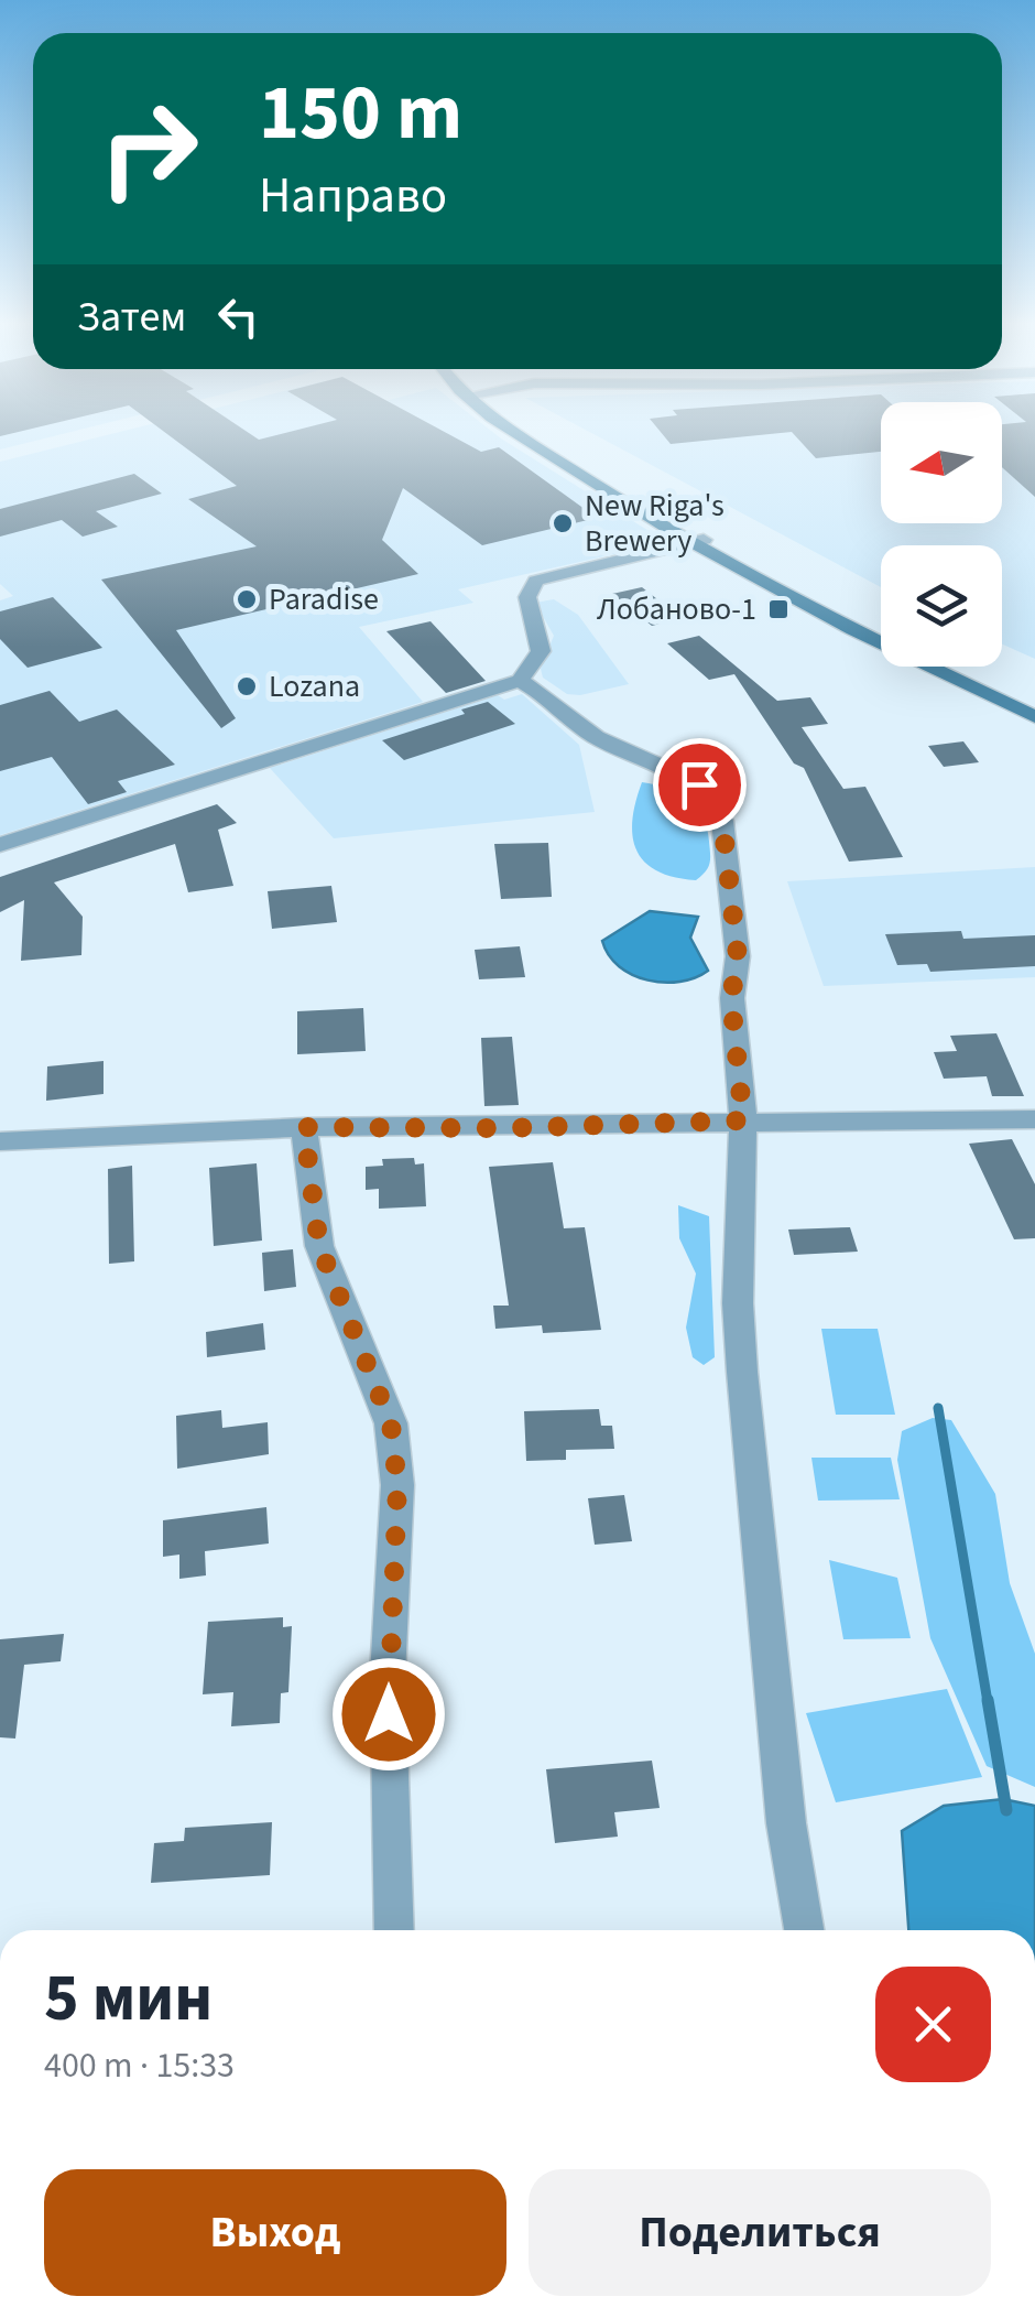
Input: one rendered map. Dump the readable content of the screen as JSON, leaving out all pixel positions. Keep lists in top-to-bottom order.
{
  "places": {
    "other": ["New Riga's Brewery", "Paradise", "Lozana"],
    "transit": ["Лобаново-1"]
  },
  "north": "left",
  "page": {
    "turn": ["150 m", "Направо"],
    "then": "Затем",
    "heading": ["5 мин", "400 m · 15:33"],
    "buttons": ["Выход", "Поделиться"]
  }
}
